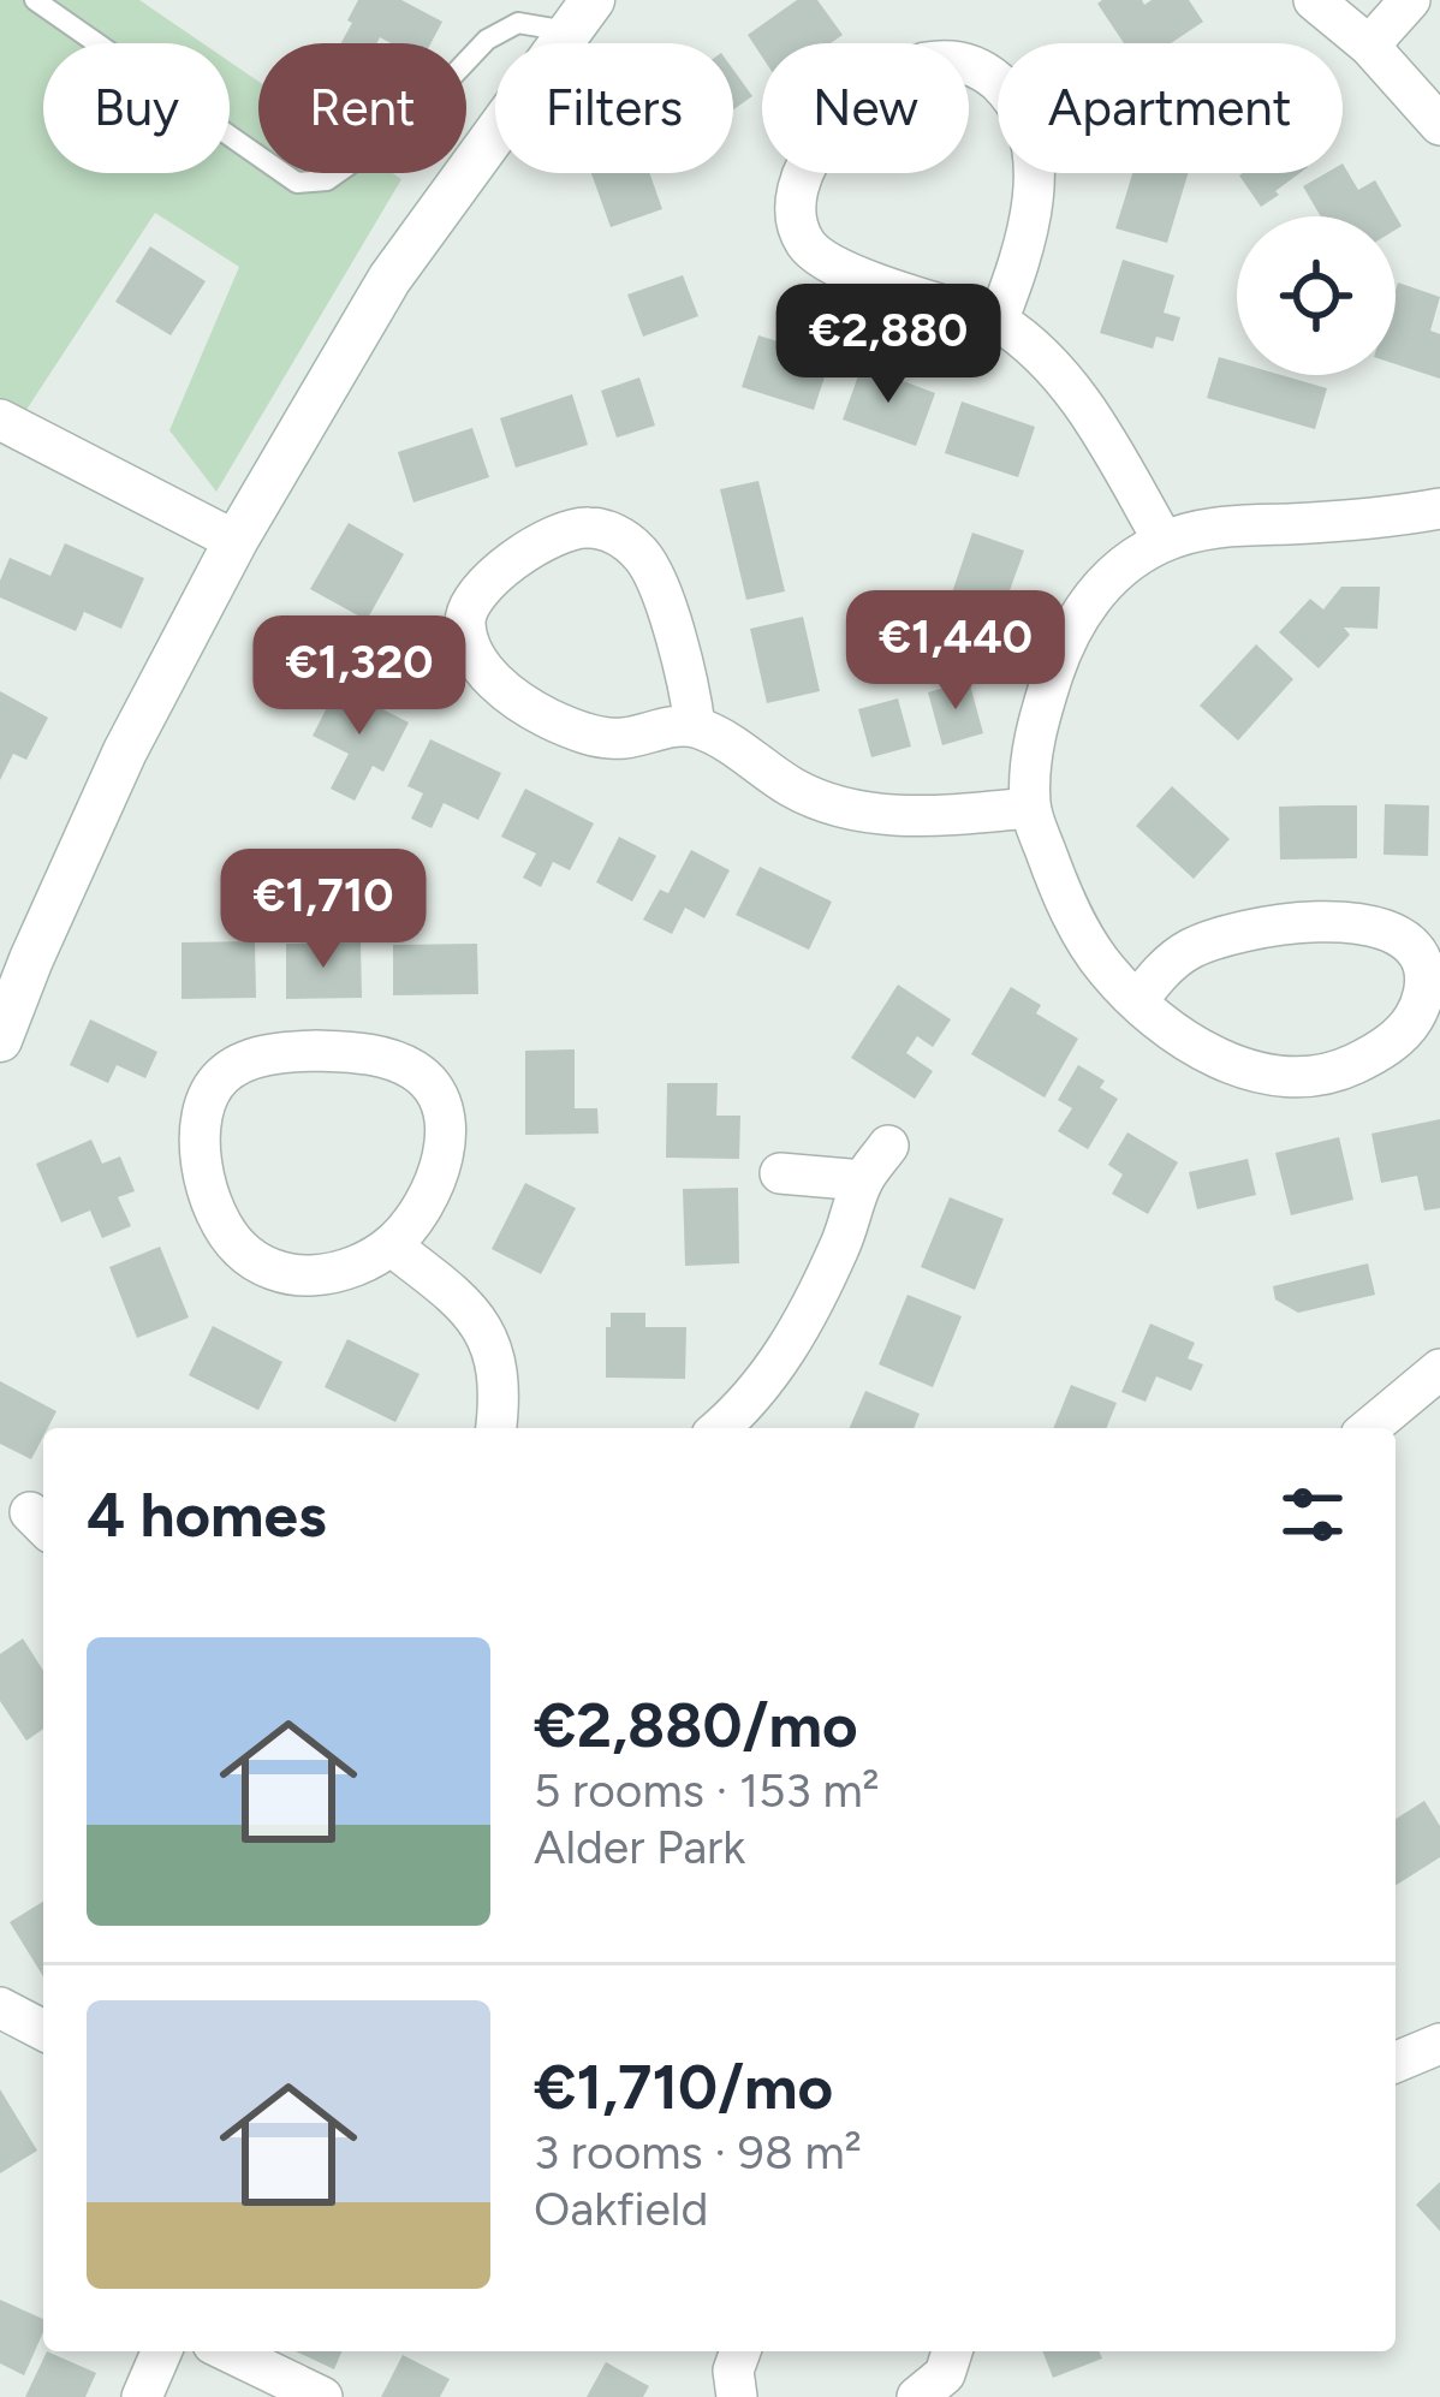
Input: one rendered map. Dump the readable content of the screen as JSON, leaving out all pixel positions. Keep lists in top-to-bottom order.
{
  "page": {
    "chip": [
      "Buy",
      "Rent",
      "Filters",
      "New",
      "Apartment"
    ],
    "price": [
      "€2,880",
      "€1,440",
      "€1,320",
      "€1,710"
    ],
    "heading": "4 homes",
    "list": [
      {
        "name": "€2,880/mo",
        "note": "5 rooms · 153 m² · Alder Park"
      },
      {
        "name": "€1,710/mo",
        "note": "3 rooms · 98 m² · Oakfield"
      }
    ]
  }
}
